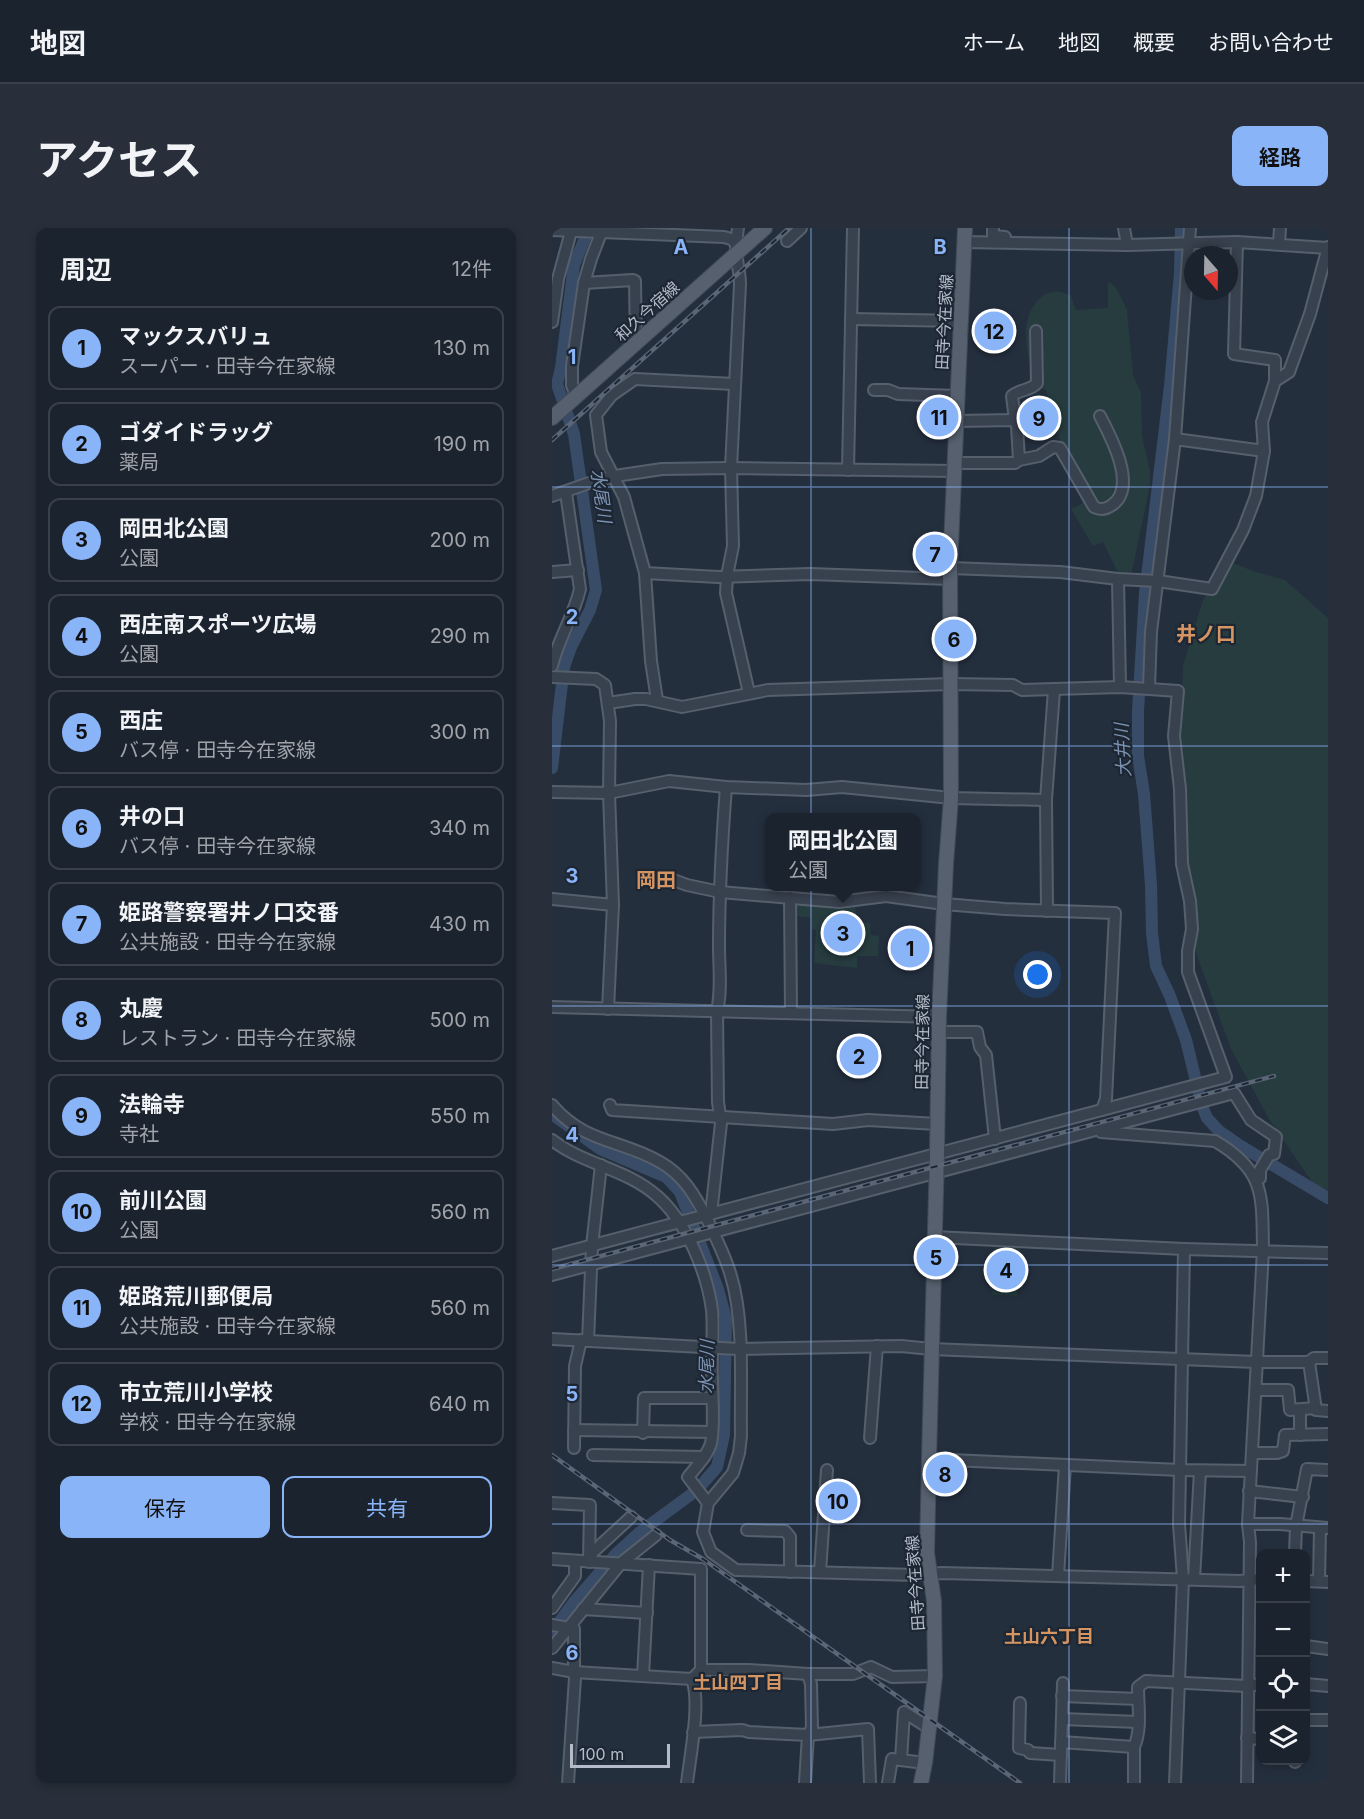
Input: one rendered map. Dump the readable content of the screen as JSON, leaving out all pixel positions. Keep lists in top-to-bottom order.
{
  "streets": {
    "main road": ["和久今宿線", "田寺今在家線"]
  },
  "districts": [
    "井ノ口",
    "岡田",
    "土山六丁目",
    "土山四丁目"
  ],
  "water": ["水尾川", "大井川"],
  "scale_bar": "100 m",
  "north": "bottom",
  "page": {
    "header": "地図",
    "nav": [
      "ホーム",
      "地図",
      "概要",
      "お問い合わせ"
    ],
    "title": "アクセス",
    "buttons": [
      "経路",
      ["保存", "共有"]
    ],
    "heading": ["周辺", "12件"],
    "list": [
      {
        "mark": "1",
        "name": "マックスバリュ",
        "note": "スーパー · 田寺今在家線",
        "value": "130 m"
      },
      {
        "mark": "2",
        "name": "ゴダイドラッグ",
        "note": "薬局",
        "value": "190 m"
      },
      {
        "mark": "3",
        "name": "岡田北公園",
        "note": "公園",
        "value": "200 m"
      },
      {
        "mark": "4",
        "name": "西庄南スポーツ広場",
        "note": "公園",
        "value": "290 m"
      },
      {
        "mark": "5",
        "name": "西庄",
        "note": "バス停 · 田寺今在家線",
        "value": "300 m"
      },
      {
        "mark": "6",
        "name": "井の口",
        "note": "バス停 · 田寺今在家線",
        "value": "340 m"
      },
      {
        "mark": "7",
        "name": "姫路警察署井ノ口交番",
        "note": "公共施設 · 田寺今在家線",
        "value": "430 m"
      },
      {
        "mark": "8",
        "name": "丸慶",
        "note": "レストラン · 田寺今在家線",
        "value": "500 m"
      },
      {
        "mark": "9",
        "name": "法輪寺",
        "note": "寺社",
        "value": "550 m"
      },
      {
        "mark": "10",
        "name": "前川公園",
        "note": "公園",
        "value": "560 m"
      },
      {
        "mark": "11",
        "name": "姫路荒川郵便局",
        "note": "公共施設 · 田寺今在家線",
        "value": "560 m"
      },
      {
        "mark": "12",
        "name": "市立荒川小学校",
        "note": "学校 · 田寺今在家線",
        "value": "640 m"
      }
    ],
    "pins": [
      "12",
      "11",
      "9",
      "7",
      "6",
      "3",
      "1",
      "2",
      "5",
      "4",
      "8",
      "10"
    ],
    "popup": ["岡田北公園", "公園"],
    "map_buttons": ["+", "−"],
    "scale": "100 m"
  },
  "grid": {
    "columns": ["A", "B"],
    "rows": [
      "1",
      "2",
      "3",
      "4",
      "5",
      "6"
    ]
  }
}
